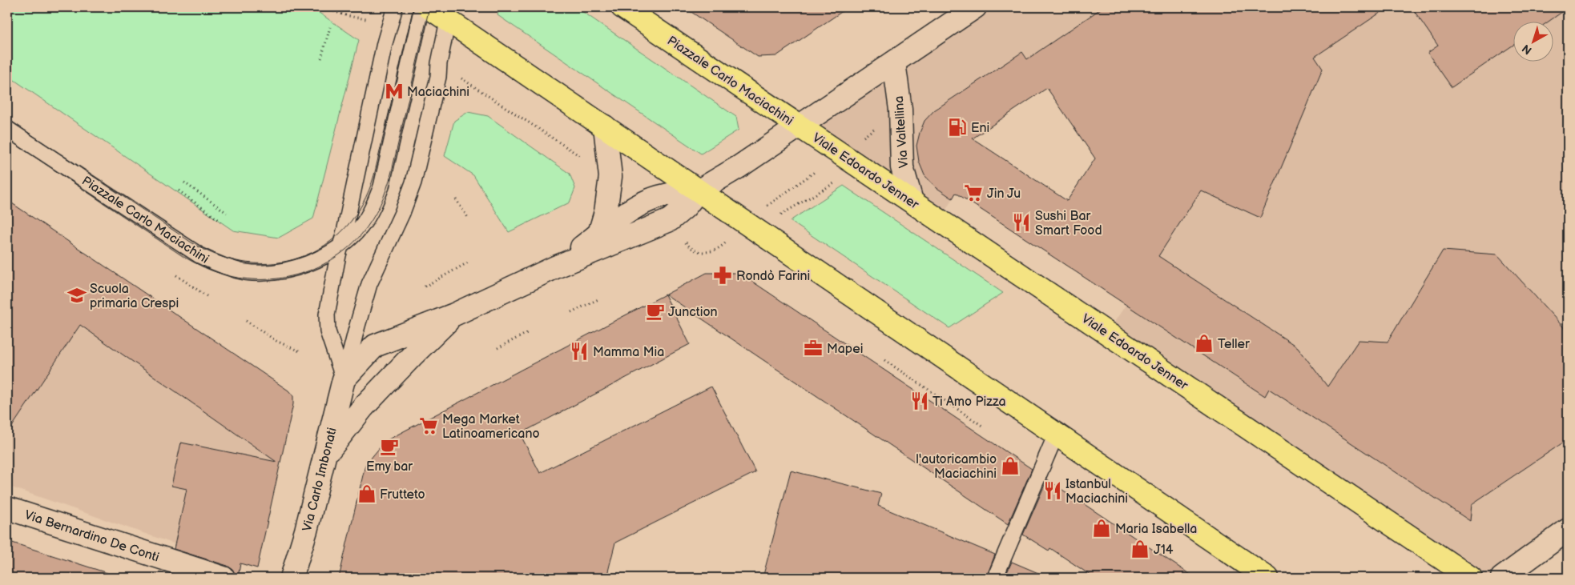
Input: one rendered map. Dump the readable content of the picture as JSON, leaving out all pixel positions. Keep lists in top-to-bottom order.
{
  "streets": {
    "main road": [
      "Piazzale Carlo Maciachini",
      "Via Valtellina",
      "Viale Edoardo Jenner",
      "Via Carlo Imbonati",
      "Via Bernardino De Conti"
    ]
  },
  "crossings": [
    ["Piazzale Carlo Maciachini", "Viale Edoardo Jenner"],
    ["Piazzale Carlo Maciachini", "Via Carlo Imbonati"],
    ["Via Valtellina", "Viale Edoardo Jenner"]
  ],
  "places": {
    "metro station": ["Maciachini"],
    "fuel station": ["Eni"],
    "supermarket": ["Jin Ju", "Mega Market Latinoamericano"],
    "restaurant": [
      "Sushi Bar Smart Food",
      "Mamma Mia",
      "Ti Amo Pizza",
      "Istanbul Maciachini"
    ],
    "pharmacy": ["Rondò Farini"],
    "school or university": ["Scuola primaria Crespi"],
    "cafe": ["Junction", "Emy bar"],
    "shop": [
      "Teller",
      "l'autoricambio Maciachini",
      "Frutteto",
      "Maria Isabella",
      "J14"
    ],
    "office": ["Mapei"]
  },
  "north": "bottom left"
}
